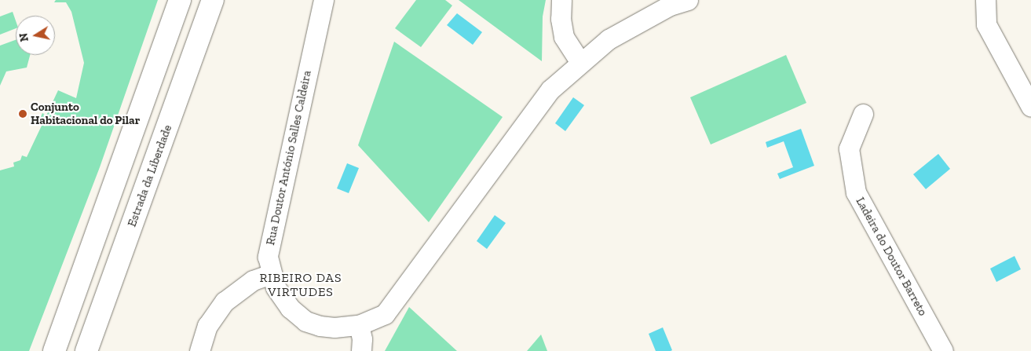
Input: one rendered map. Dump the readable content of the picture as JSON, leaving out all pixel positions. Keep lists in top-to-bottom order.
{
  "streets": {
    "main road": ["Estrada da Liberdade"],
    "street": ["Rua Doutor António Salles Caldeira", "Ladeira do Doutor Barreto"]
  },
  "districts": ["RIBEIRO DAS VIRTUDES"],
  "places": ["Conjunto Habitacional do Pilar"],
  "north": "left"
}
